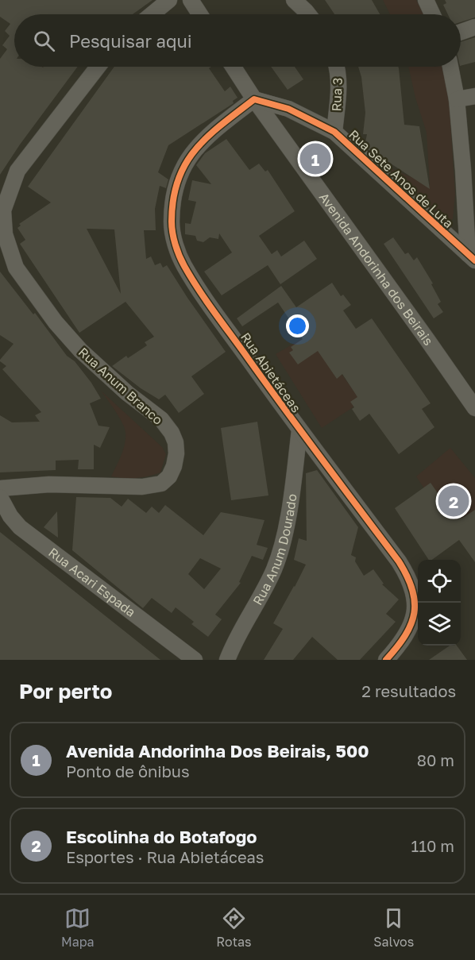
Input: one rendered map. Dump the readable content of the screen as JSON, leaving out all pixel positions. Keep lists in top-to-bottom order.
{
  "streets": {
    "street": [
      "Rua 3",
      "Rua Sete Anos de Luta",
      "Avenida Andorinha dos Beirais",
      "Rua Abietáceas",
      "Rua Anum Branco",
      "Rua Anum Dourado",
      "Rua Acari Espada"
    ]
  },
  "crossings": [
    ["Rua 3", "Rua Sete Anos de Luta"],
    ["Rua Sete Anos de Luta", "Avenida Andorinha dos Beirais"],
    ["Rua Sete Anos de Luta", "Rua Abietáceas"],
    ["Avenida Andorinha dos Beirais", "Rua Abietáceas"],
    ["Rua Abietáceas", "Rua Anum Dourado"]
  ],
  "page": {
    "search": "Pesquisar aqui",
    "pins": ["1", "2"],
    "heading": ["Por perto", "2 resultados"],
    "list": [
      {
        "mark": "1",
        "name": "Avenida Andorinha Dos Beirais, 500",
        "note": "Ponto de ônibus",
        "value": "80 m"
      },
      {
        "mark": "2",
        "name": "Escolinha do Botafogo",
        "note": "Esportes · Rua Abietáceas",
        "value": "110 m"
      }
    ],
    "nav": ["Mapa", "Rotas", "Salvos"]
  }
}
